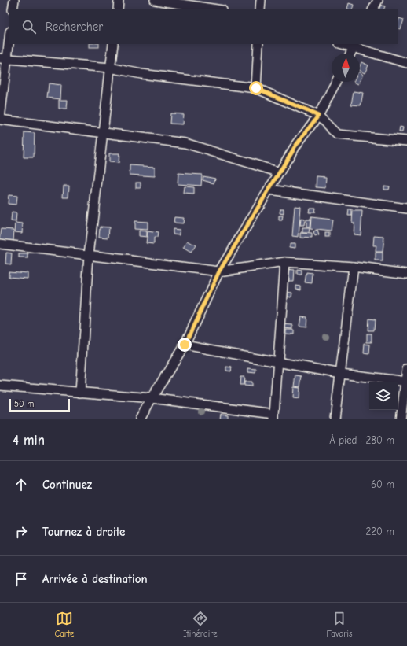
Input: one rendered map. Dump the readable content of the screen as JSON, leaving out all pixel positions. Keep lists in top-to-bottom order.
{
  "scale_bar": "50 m",
  "north": "top",
  "page": {
    "search": "Rechercher",
    "scale": "50 m",
    "heading": ["4 min", "À pied · 280 m"],
    "list": [
      ["Continuez", "60 m"],
      ["Tournez à droite", "220 m"],
      "Arrivée à destination"
    ],
    "nav": ["Carte", "Itinéraire", "Favoris"]
  }
}
